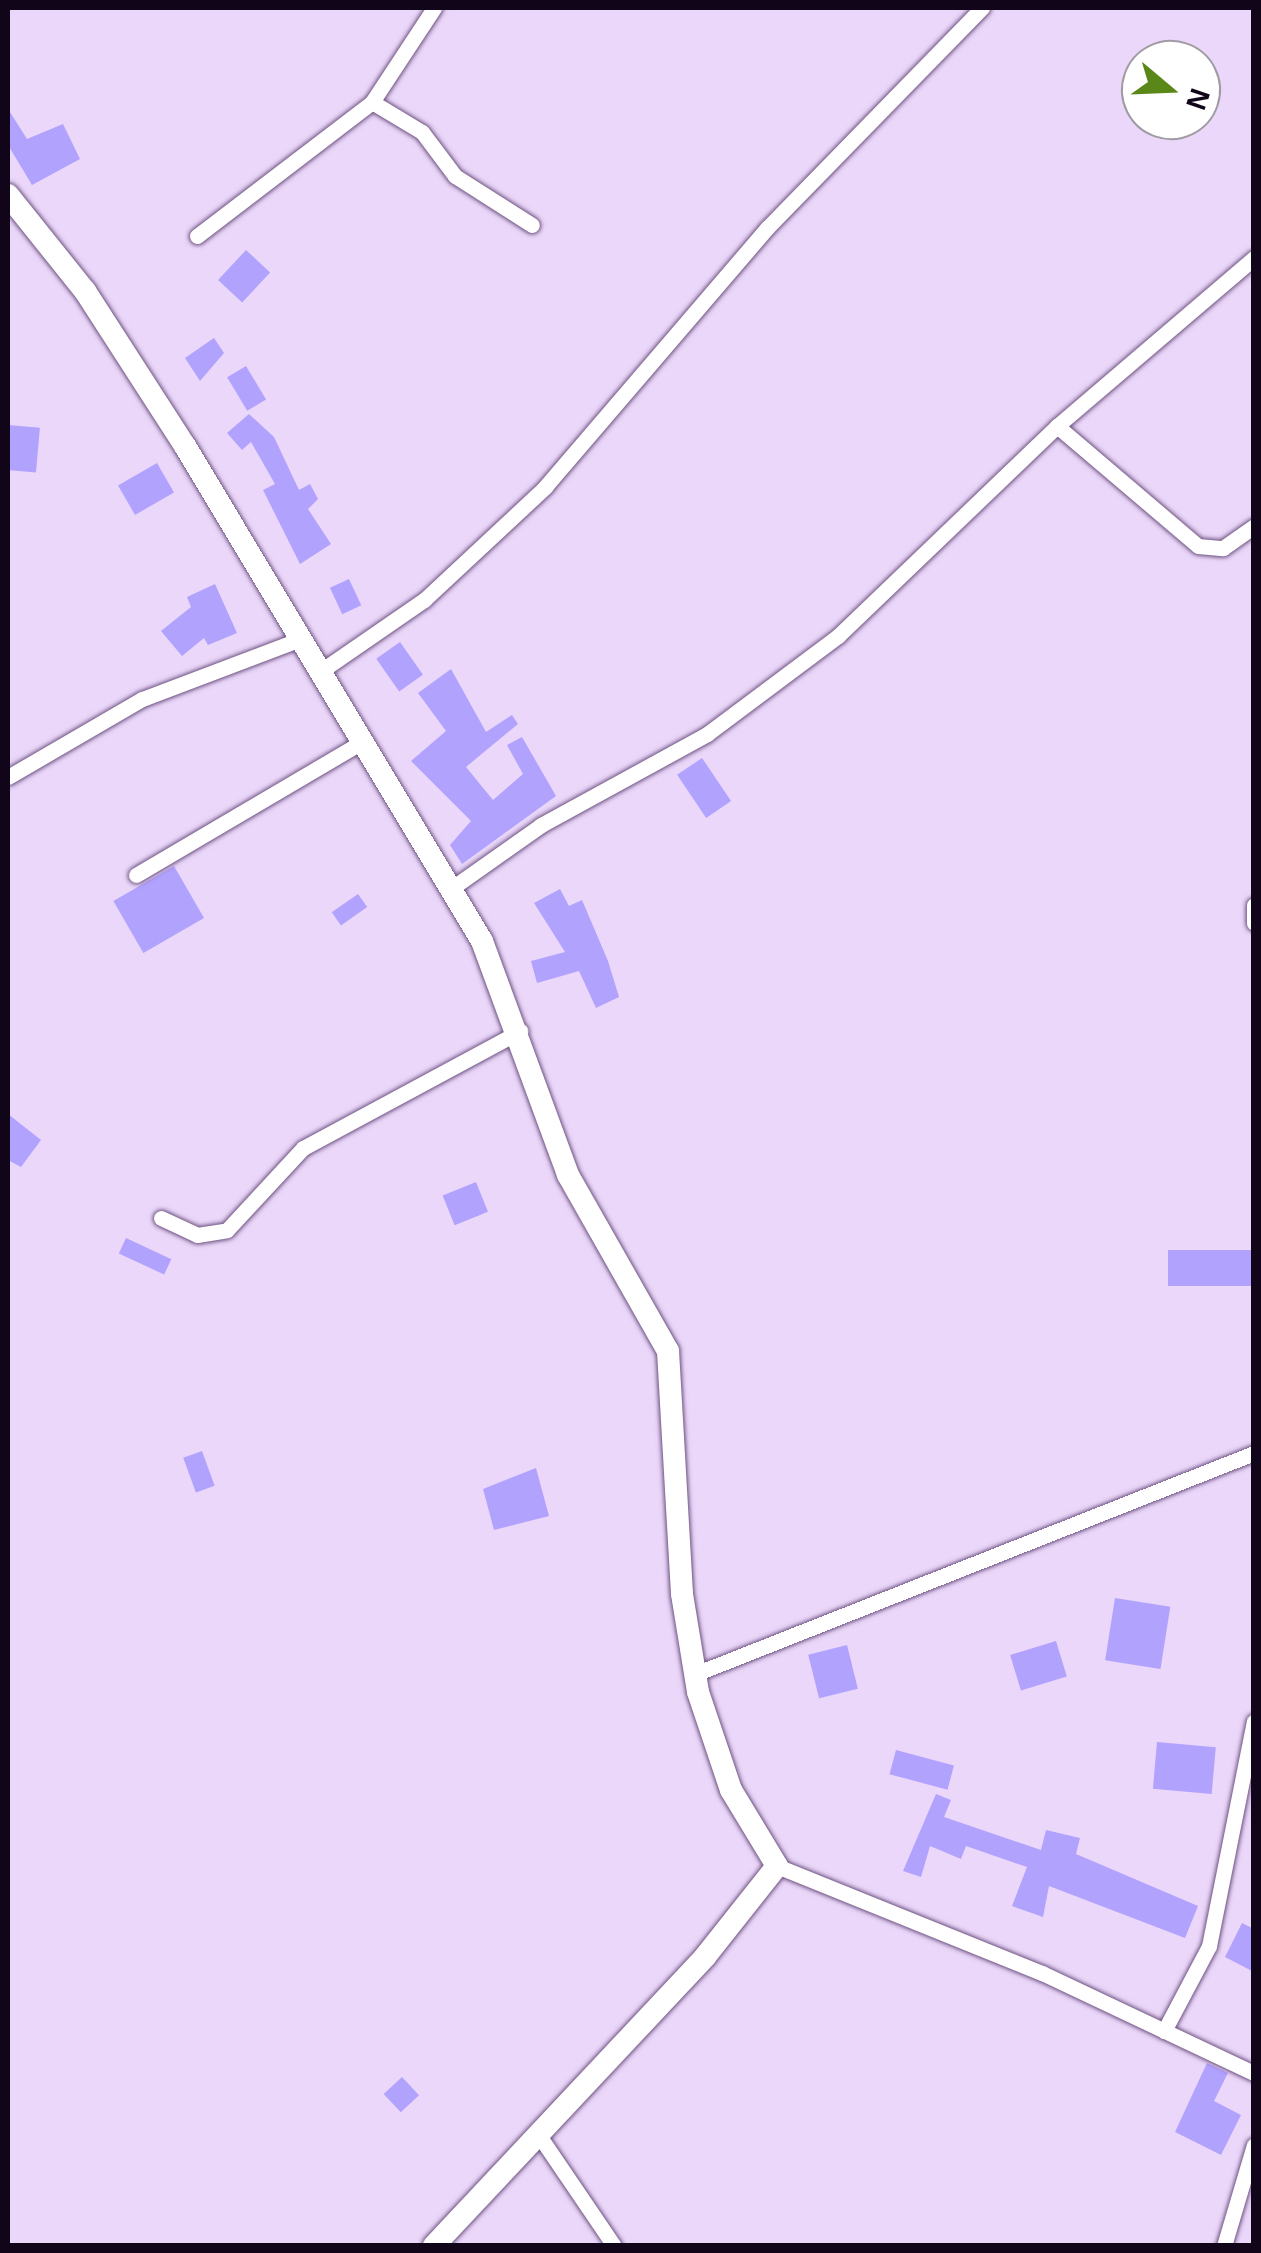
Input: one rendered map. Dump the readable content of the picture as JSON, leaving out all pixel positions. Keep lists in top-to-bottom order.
{
  "north": "right"
}
